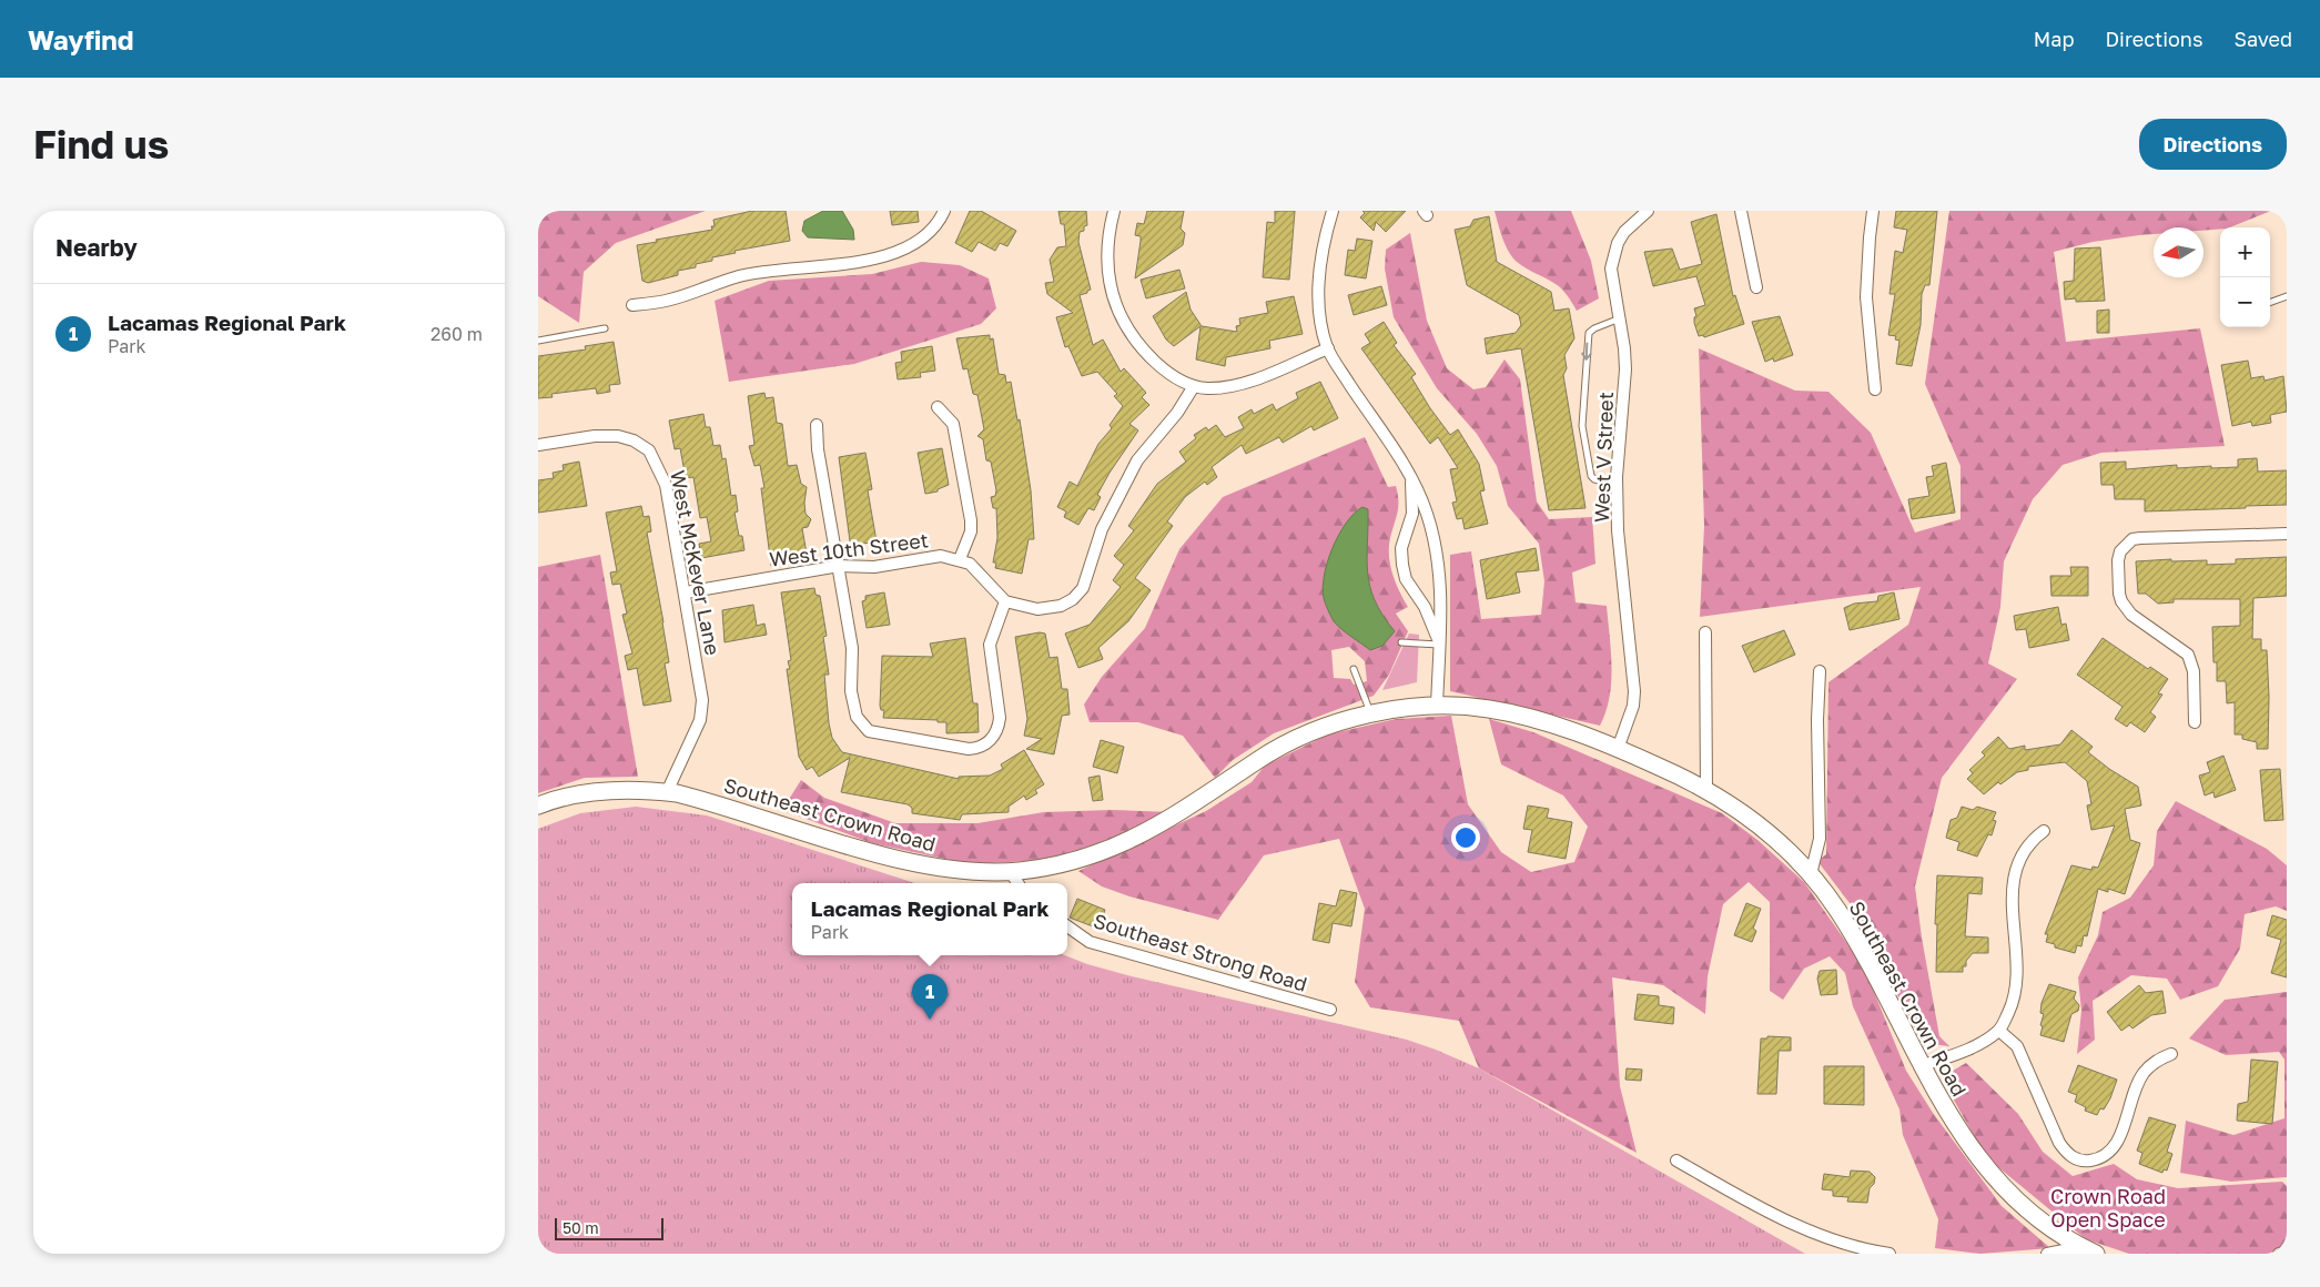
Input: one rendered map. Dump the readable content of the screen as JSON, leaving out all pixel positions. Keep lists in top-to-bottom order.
{
  "streets": {
    "street": [
      "West V Street",
      "West 10th Street",
      "West McKever Lane",
      "Southeast Crown Road",
      "Southeast Strong Road"
    ]
  },
  "crossings": [
    ["West V Street", "Southeast Crown Road"],
    ["West 10th Street", "West McKever Lane"],
    ["West McKever Lane", "Southeast Crown Road"]
  ],
  "parks": ["Crown Road Open Space"],
  "scale_bar": "50 m",
  "north": "left",
  "page": {
    "header": "Wayfind",
    "nav": ["Map", "Directions", "Saved"],
    "buttons": "Directions",
    "title": "Find us",
    "heading": "Nearby",
    "map_buttons": ["+", "−"],
    "list": [
      {
        "mark": "1",
        "name": "Lacamas Regional Park",
        "note": "Park",
        "value": "260 m"
      }
    ],
    "popup": ["Lacamas Regional Park", "Park"],
    "pins": "1",
    "scale": "50 m"
  }
}
